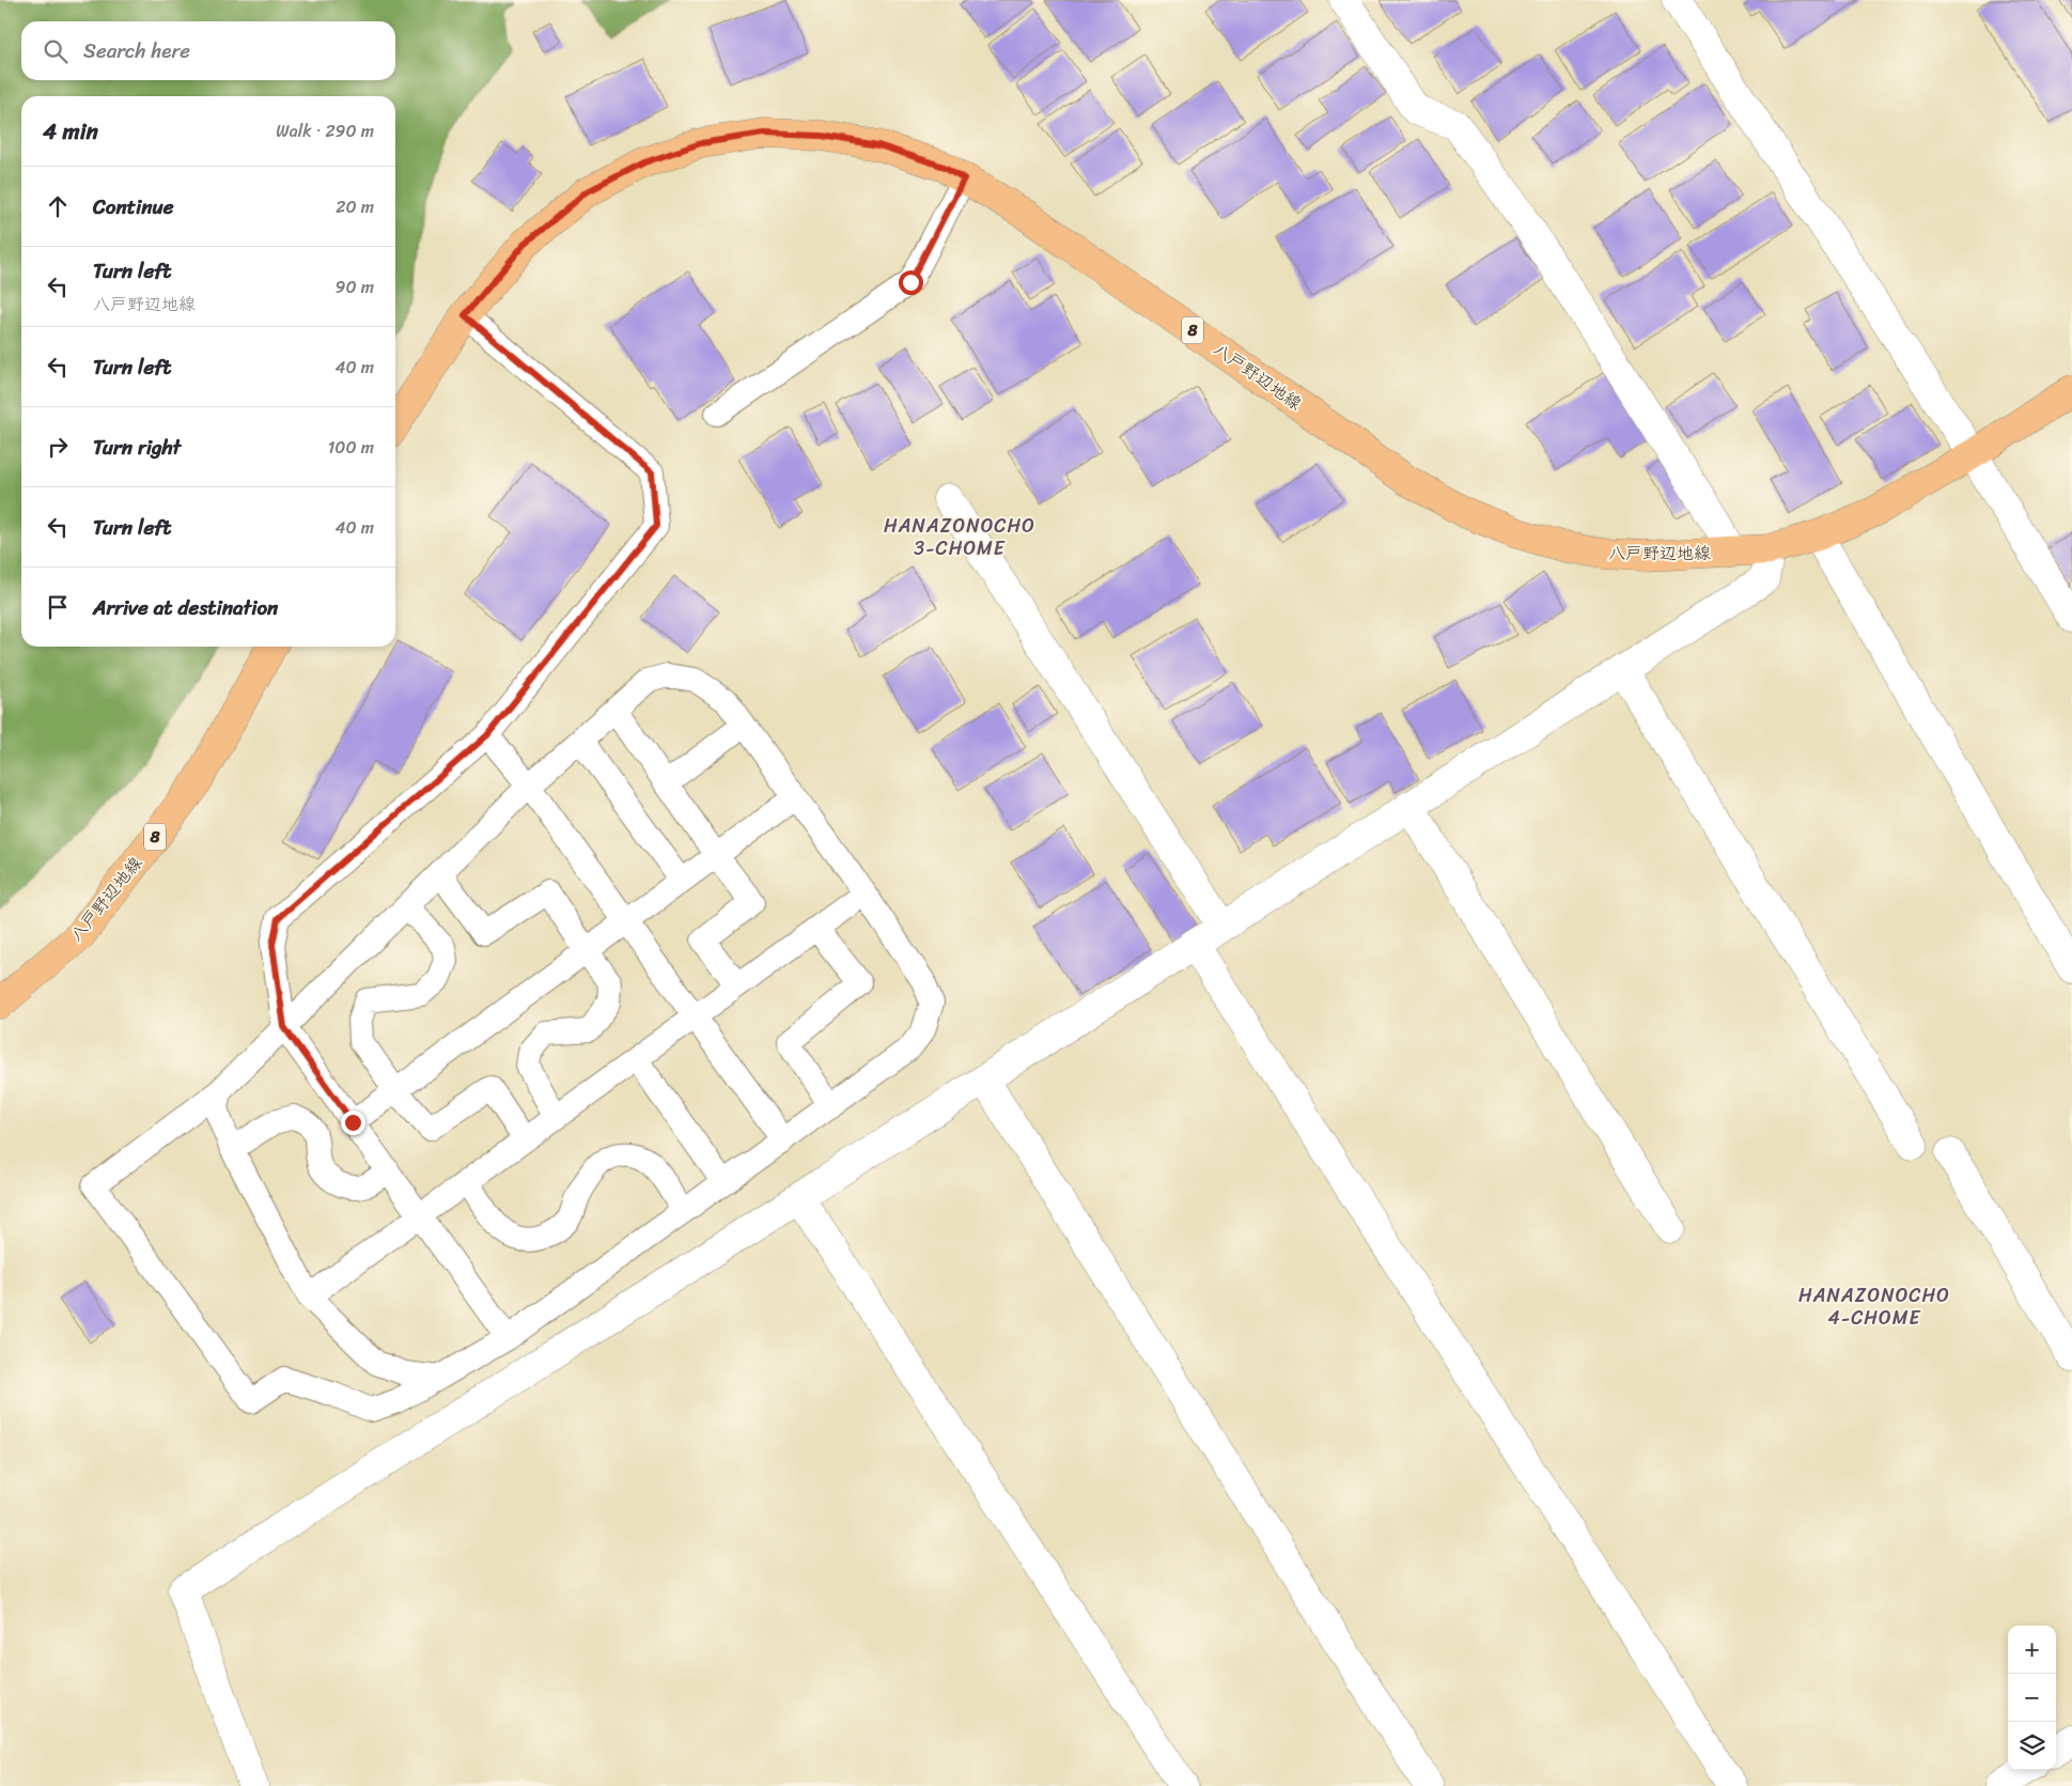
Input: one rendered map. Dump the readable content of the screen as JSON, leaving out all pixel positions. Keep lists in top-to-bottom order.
{
  "streets": {
    "main road": ["8", "八戸野辺地線"]
  },
  "districts": ["HANAZONOCHO 3-CHOME", "HANAZONOCHO 4-CHOME"],
  "page": {
    "search": "Search here",
    "heading": ["4 min", "Walk · 290 m"],
    "list": [
      ["Continue", "20 m"],
      ["Turn left", "八戸野辺地線", "90 m"],
      ["Turn left", "40 m"],
      ["Turn right", "100 m"],
      ["Turn left", "40 m"],
      "Arrive at destination"
    ],
    "map_buttons": ["+", "−"]
  }
}
